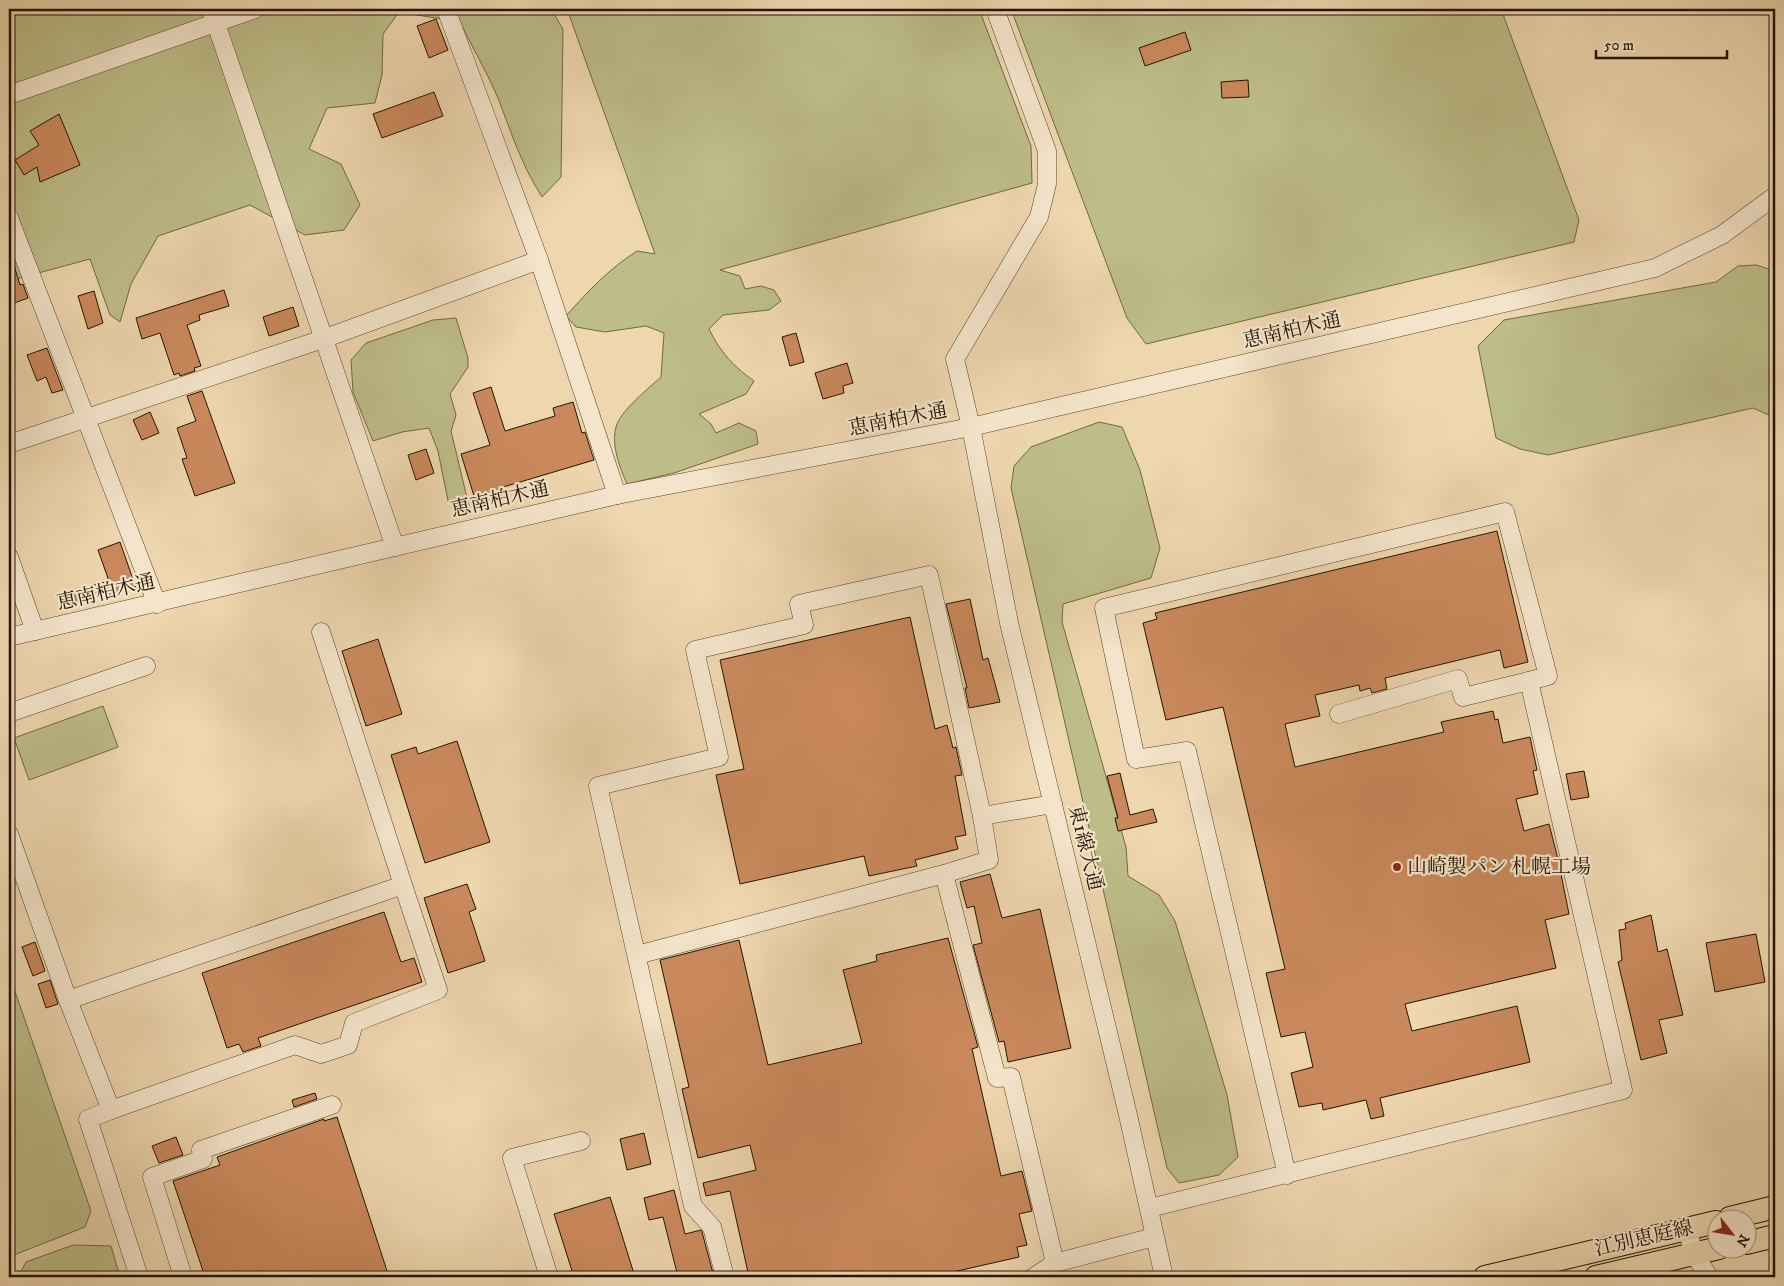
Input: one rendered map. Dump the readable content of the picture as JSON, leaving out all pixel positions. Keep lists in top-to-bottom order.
{
  "streets": {
    "main road": ["江別恵庭線"],
    "street": ["恵南柏木通", "東1線大通"]
  },
  "crossings": [
    ["恵南柏木通", "東1線大通"]
  ],
  "places": ["山崎製パン 札幌工場"],
  "scale_bar": "50 m",
  "north": "bottom right"
}
